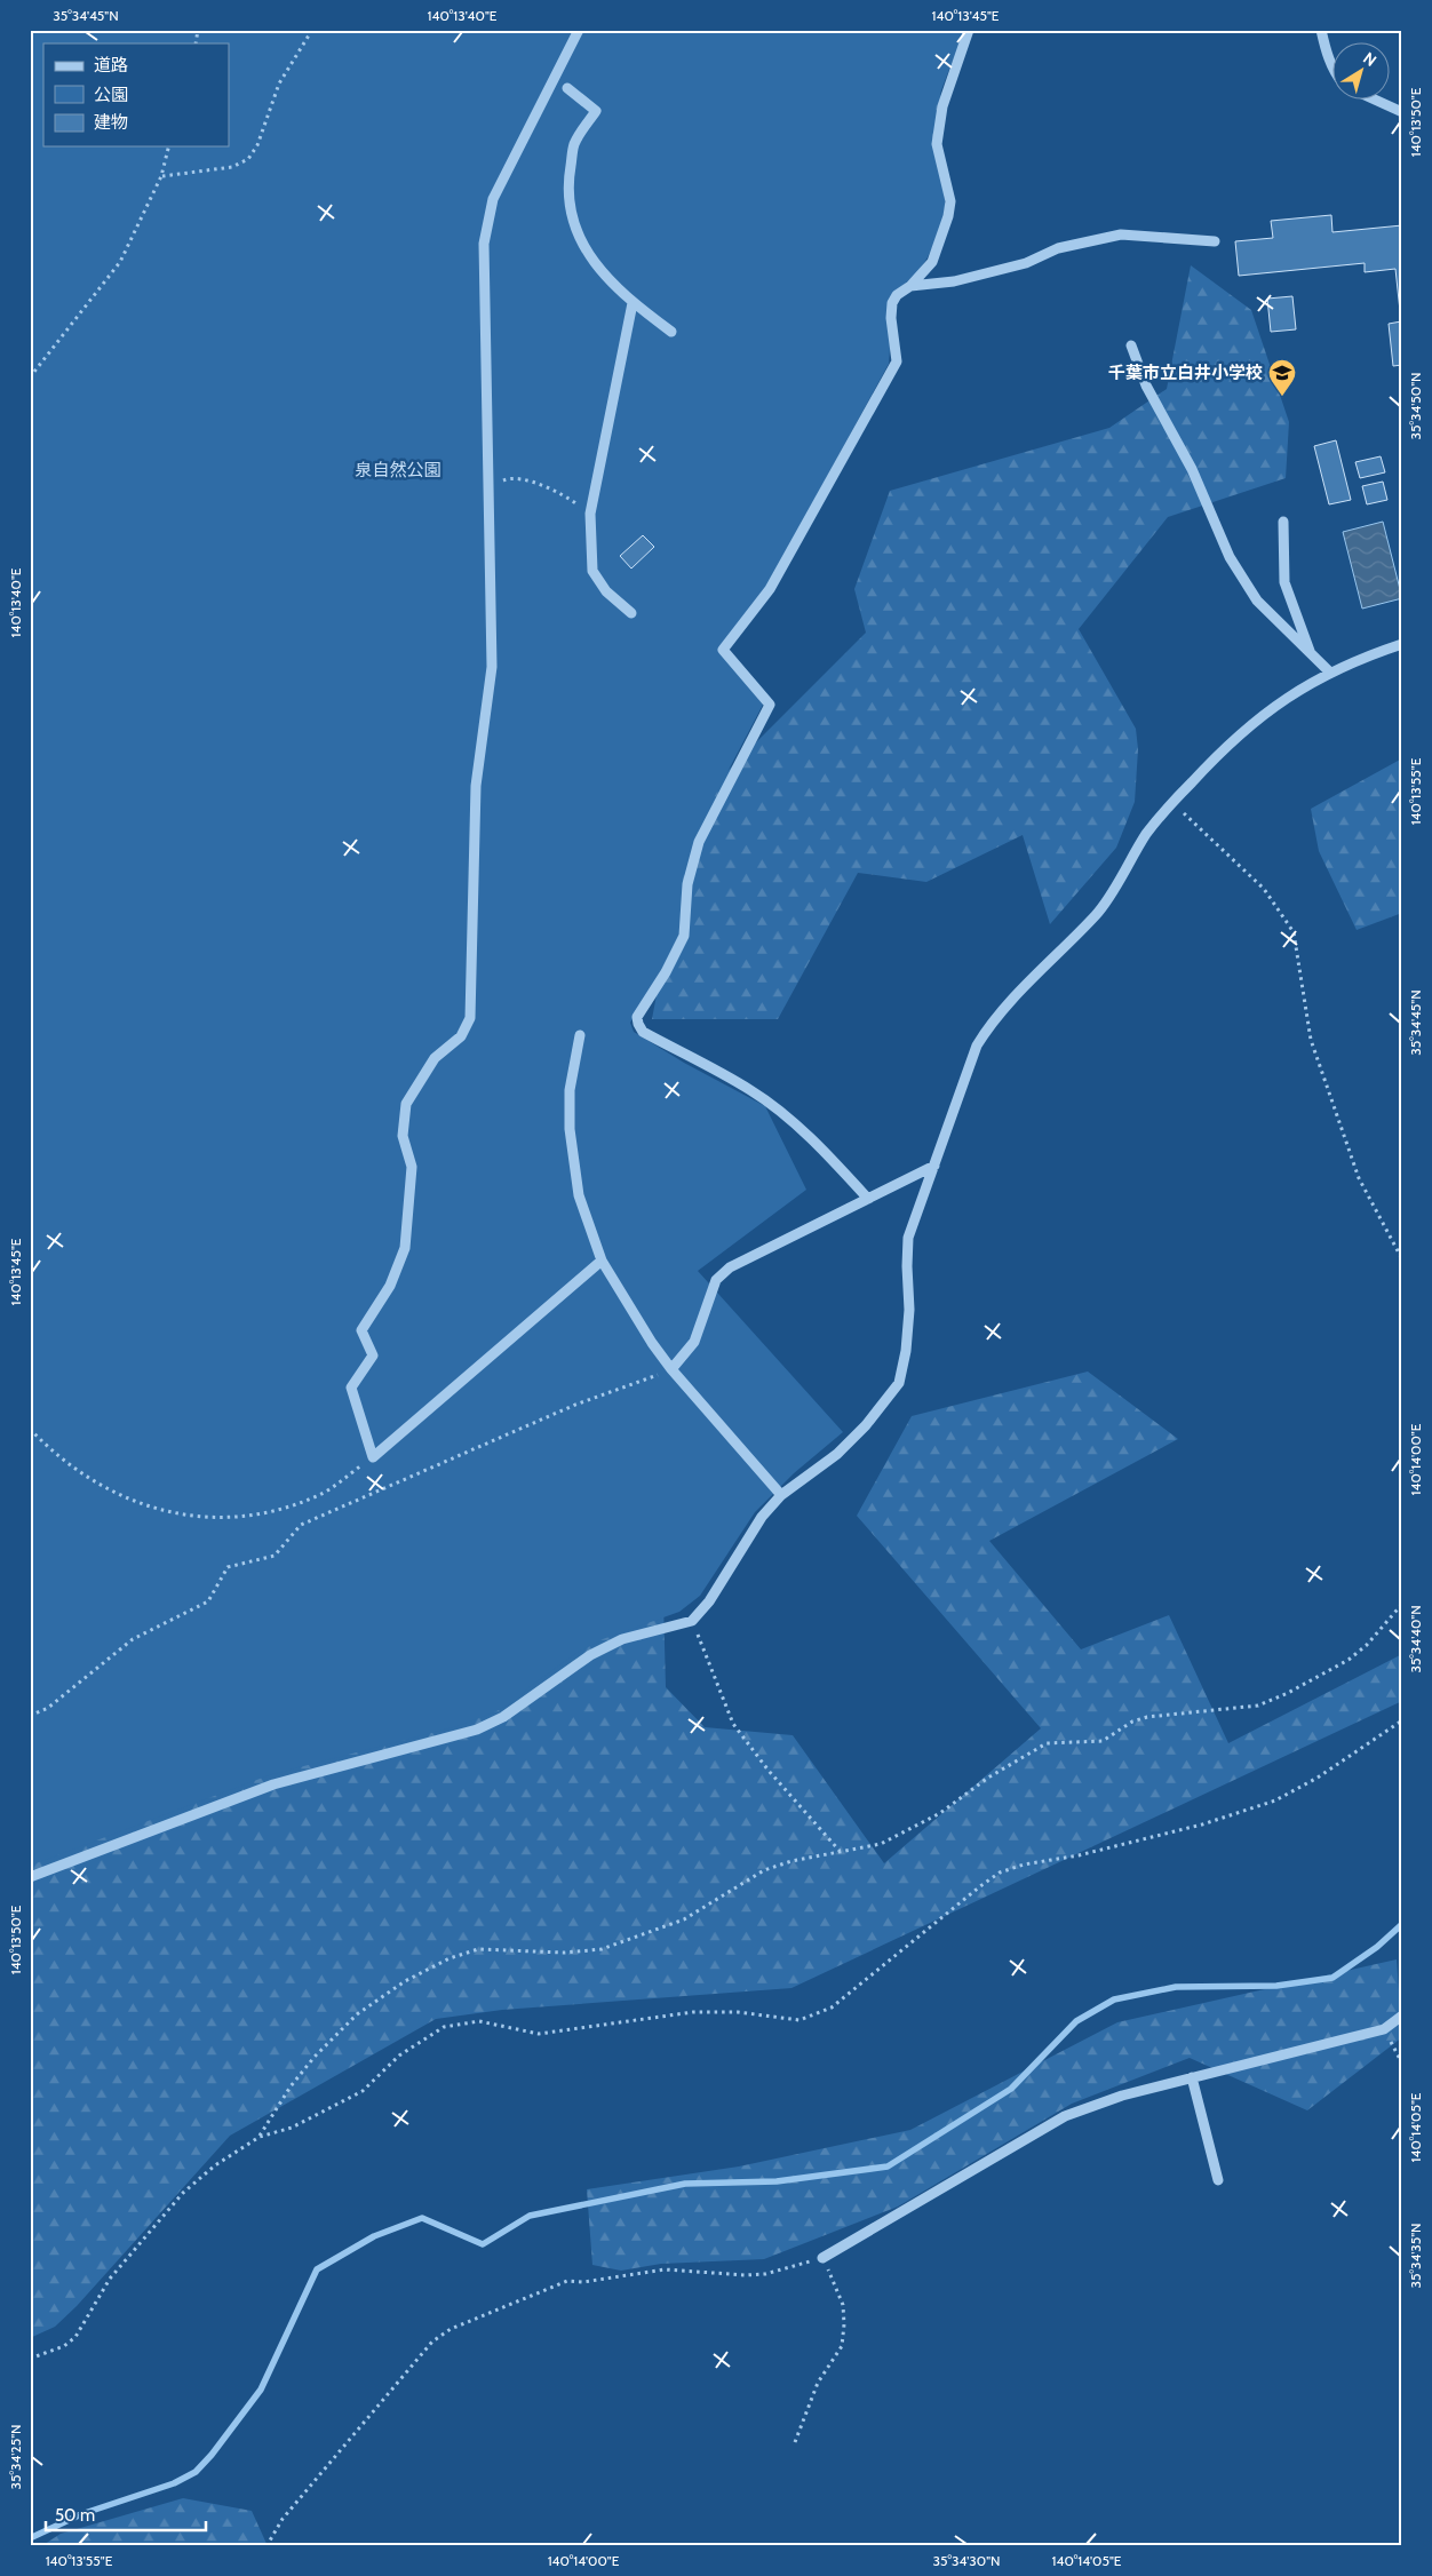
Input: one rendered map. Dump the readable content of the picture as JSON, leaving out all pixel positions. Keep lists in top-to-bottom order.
{
  "parks": ["泉自然公園"],
  "places": {
    "school or university": ["千葉市立白井小学校"]
  },
  "legend": ["道路", "公園", "建物"],
  "scale_bar": "50 m",
  "north": "top right",
  "coordinates": [
    "35°34'45\"N",
    "140°13'40\"E",
    "140°13'45\"E",
    "140°13'50\"E",
    "35°34'50\"N",
    "140°13'55\"E",
    "140°14'00\"E",
    "35°34'40\"N",
    "140°14'05\"E",
    "35°34'35\"N",
    "35°34'25\"N",
    "35°34'30\"N"
  ]
}
